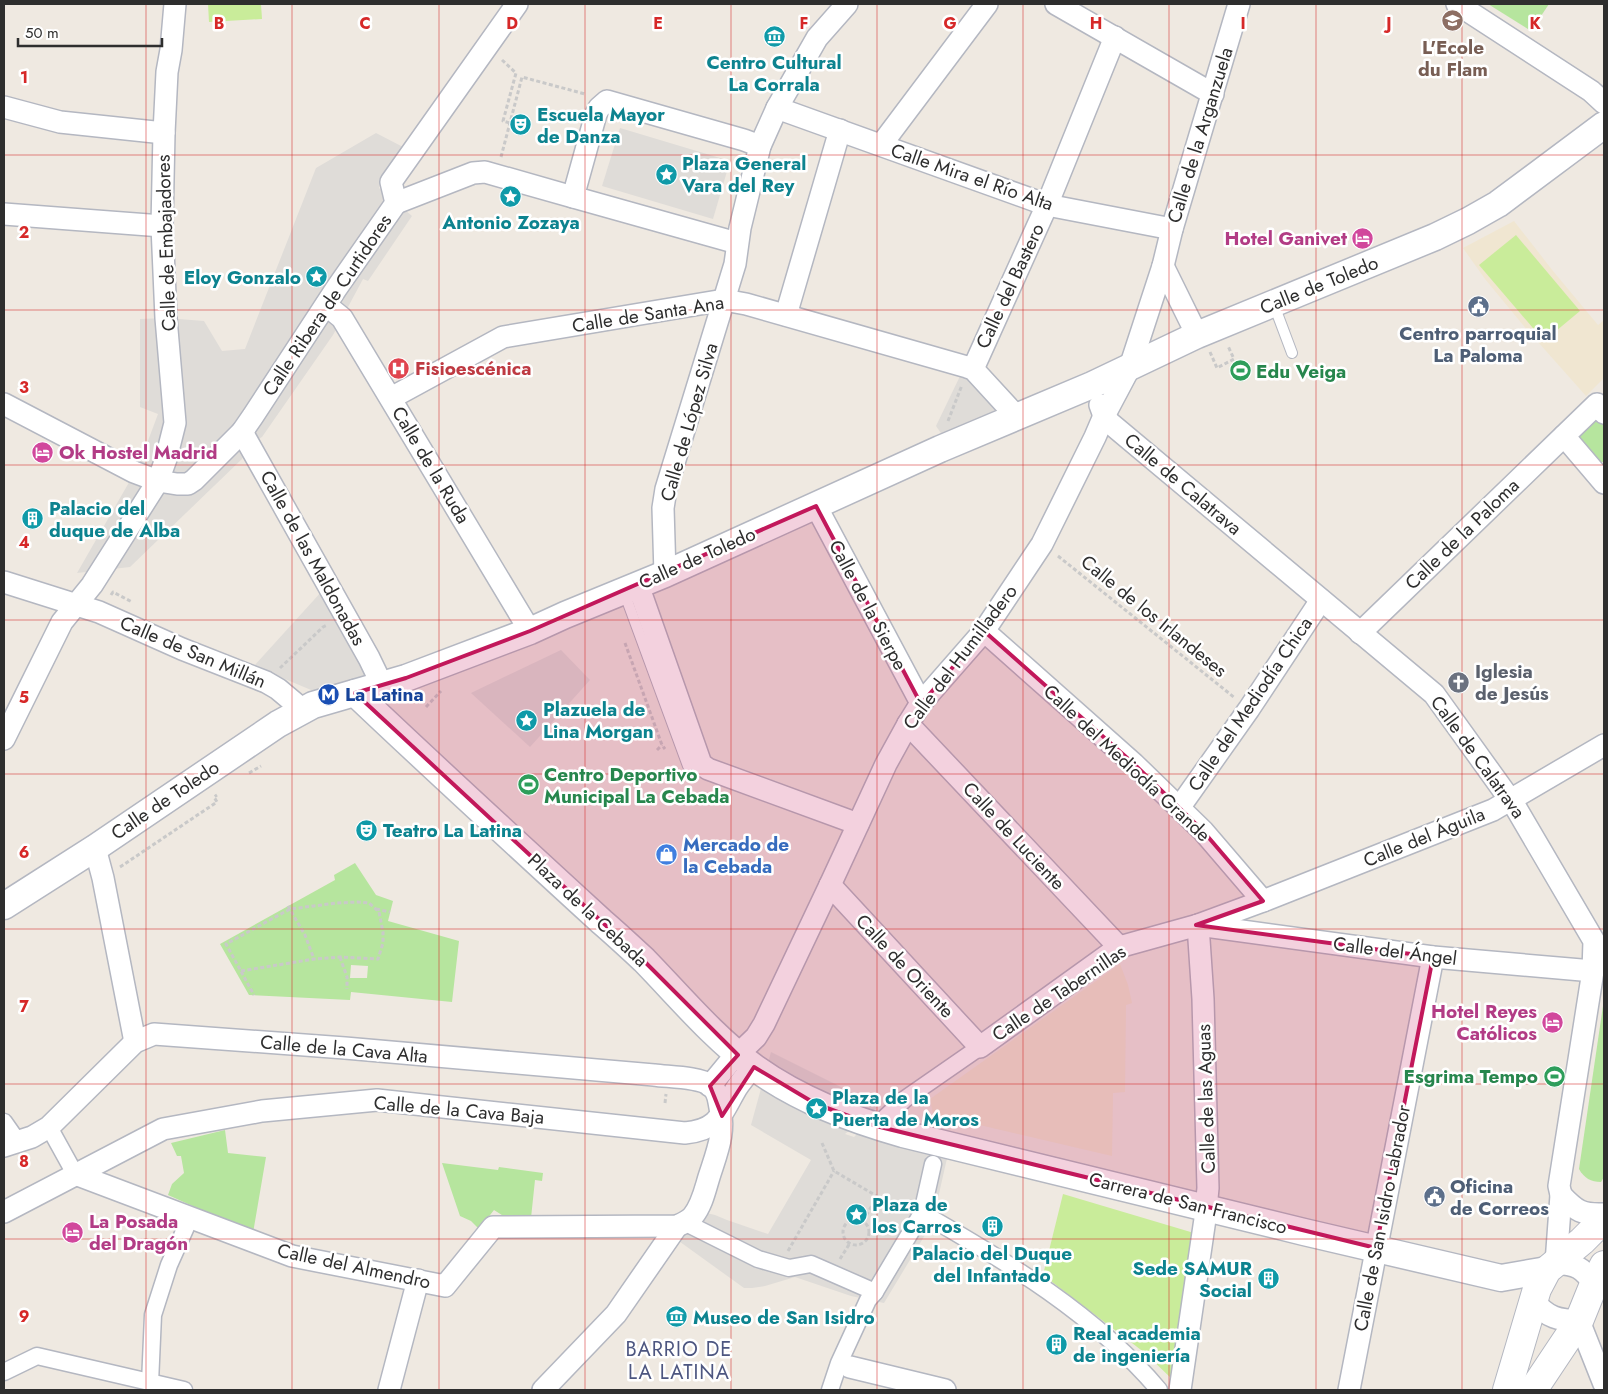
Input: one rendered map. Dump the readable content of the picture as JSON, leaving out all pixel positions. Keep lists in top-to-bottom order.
{
  "streets": {
    "street": [
      "Calle de la Arganzuela",
      "Calle Mira el Río Alta",
      "Calle de Embajadores",
      "Calle de Toledo",
      "Calle del Bastero",
      "Calle Ribera de Curtidores",
      "Calle de Santa Ana",
      "Calle de López Silva",
      "Calle de la Ruda",
      "Calle de Calatrava",
      "Calle de la Paloma",
      "Calle de las Maldonadas",
      "Calle de la Sierpe",
      "Calle de San Millán",
      "Calle del Humilladero",
      "Calle del Mediodía Chica",
      "Calle del Mediodía Grande",
      "Calle de Luciente",
      "Calle del Águila",
      "Plaza de la Cebada",
      "Calle del Ángel",
      "Calle de Oriente",
      "Calle de Tabernillas",
      "Calle de la Cava Alta",
      "Calle de las Aguas",
      "Calle de la Cava Baja",
      "Carrera de San Francisco",
      "Calle de San Isidro Labrador",
      "Calle del Almendro"
    ],
    "path": ["Calle de los Irlandeses"]
  },
  "crossings": [
    ["Calle de la Arganzuela", "Calle Mira el Río Alta"],
    ["Calle de la Arganzuela", "Calle de Toledo"],
    ["Calle de la Arganzuela", "Calle del Humilladero"],
    ["Calle Mira el Río Alta", "Calle del Bastero"],
    ["Calle de Embajadores", "Calle Ribera de Curtidores"],
    ["Calle de Embajadores", "Calle de San Millán"],
    ["Calle de Toledo", "Calle de López Silva"],
    ["Calle de Toledo", "Calle de la Ruda"],
    ["Calle de Toledo", "Calle de Calatrava"],
    ["Calle de Toledo", "Calle de las Maldonadas"],
    ["Calle de Toledo", "Calle de la Sierpe"],
    ["Calle de Toledo", "Calle de San Millán"],
    ["Calle de Toledo", "Calle del Humilladero"],
    ["Calle de Toledo", "Plaza de la Cebada"],
    ["Calle del Bastero", "Calle de Santa Ana"],
    ["Calle Ribera de Curtidores", "Calle de la Ruda"],
    ["Calle Ribera de Curtidores", "Calle de las Maldonadas"],
    ["Calle de Santa Ana", "Calle de López Silva"],
    ["Calle de Santa Ana", "Calle de la Ruda"],
    ["Calle de Calatrava", "Calle de la Paloma"],
    ["Calle de Calatrava", "Calle del Humilladero"],
    ["Calle de Calatrava", "Calle del Mediodía Chica"],
    ["Calle de Calatrava", "Calle del Águila"],
    ["Calle de Calatrava", "Calle del Ángel"],
    ["Calle de Calatrava", "Carrera de San Francisco"],
    ["Calle de las Maldonadas", "Plaza de la Cebada"],
    ["Calle de la Sierpe", "Calle del Humilladero"],
    ["Calle de los Irlandeses", "Calle del Humilladero"],
    ["Calle de los Irlandeses", "Calle del Mediodía Chica"],
    ["Calle del Humilladero", "Calle del Mediodía Grande"],
    ["Calle del Humilladero", "Calle de Luciente"],
    ["Calle del Humilladero", "Plaza de la Cebada"],
    ["Calle del Humilladero", "Calle de Oriente"],
    ["Calle del Humilladero", "Calle de la Cava Baja"],
    ["Calle del Mediodía Chica", "Calle del Mediodía Grande"],
    ["Calle del Mediodía Grande", "Calle del Águila"],
    ["Calle del Mediodía Grande", "Calle de Tabernillas"],
    ["Calle de Luciente", "Calle de Tabernillas"],
    ["Calle del Águila", "Calle de Tabernillas"],
    ["Plaza de la Cebada", "Calle de la Cava Baja"],
    ["Calle del Ángel", "Calle de Tabernillas"],
    ["Calle del Ángel", "Calle de las Aguas"],
    ["Calle del Ángel", "Calle de San Isidro Labrador"],
    ["Calle de Oriente", "Calle de Tabernillas"],
    ["Calle de Tabernillas", "Calle de las Aguas"],
    ["Calle de Tabernillas", "Carrera de San Francisco"],
    ["Calle de las Aguas", "Carrera de San Francisco"],
    ["Calle de la Cava Baja", "Calle del Almendro"],
    ["Carrera de San Francisco", "Calle de San Isidro Labrador"]
  ],
  "districts": ["BARRIO DE LA LATINA"],
  "places": {
    "school or university": ["L'Ecole du Flam"],
    "museum": ["Centro Cultural La Corrala", "Museo de San Isidro"],
    "theatre": ["Escuela Mayor de Danza", "Teatro La Latina"],
    "place": [
      "Plaza General Vara del Rey",
      "Antonio Zozaya",
      "Eloy Gonzalo",
      "Plazuela de Lina Morgan",
      "Plaza de la Puerta de Moros",
      "Plaza de los Carros"
    ],
    "hotel": [
      "Hotel Ganivet",
      "Ok Hostel Madrid",
      "Hotel Reyes Católicos",
      "La Posada del Dragón"
    ],
    "public building": ["Centro parroquial La Paloma", "Oficina de Correos"],
    "hospital": ["Fisioescénica"],
    "sports": ["Edu Veiga", "Centro Deportivo Municipal La Cebada", "Esgrima Tempo"],
    "building": [
      "Palacio del duque de Alba",
      "Palacio del Duque del Infantado",
      "Sede SAMUR Social",
      "Real academia de ingeniería"
    ],
    "church": ["Iglesia de Jesús"],
    "metro station": ["La Latina"],
    "shop": ["Mercado de la Cebada"]
  },
  "scale_bar": "50 m",
  "grid": {
    "columns": [
      "B",
      "C",
      "D",
      "E",
      "F",
      "G",
      "H",
      "I",
      "J",
      "K"
    ],
    "rows": [
      "1",
      "2",
      "3",
      "4",
      "5",
      "6",
      "7",
      "8",
      "9"
    ]
  }
}
